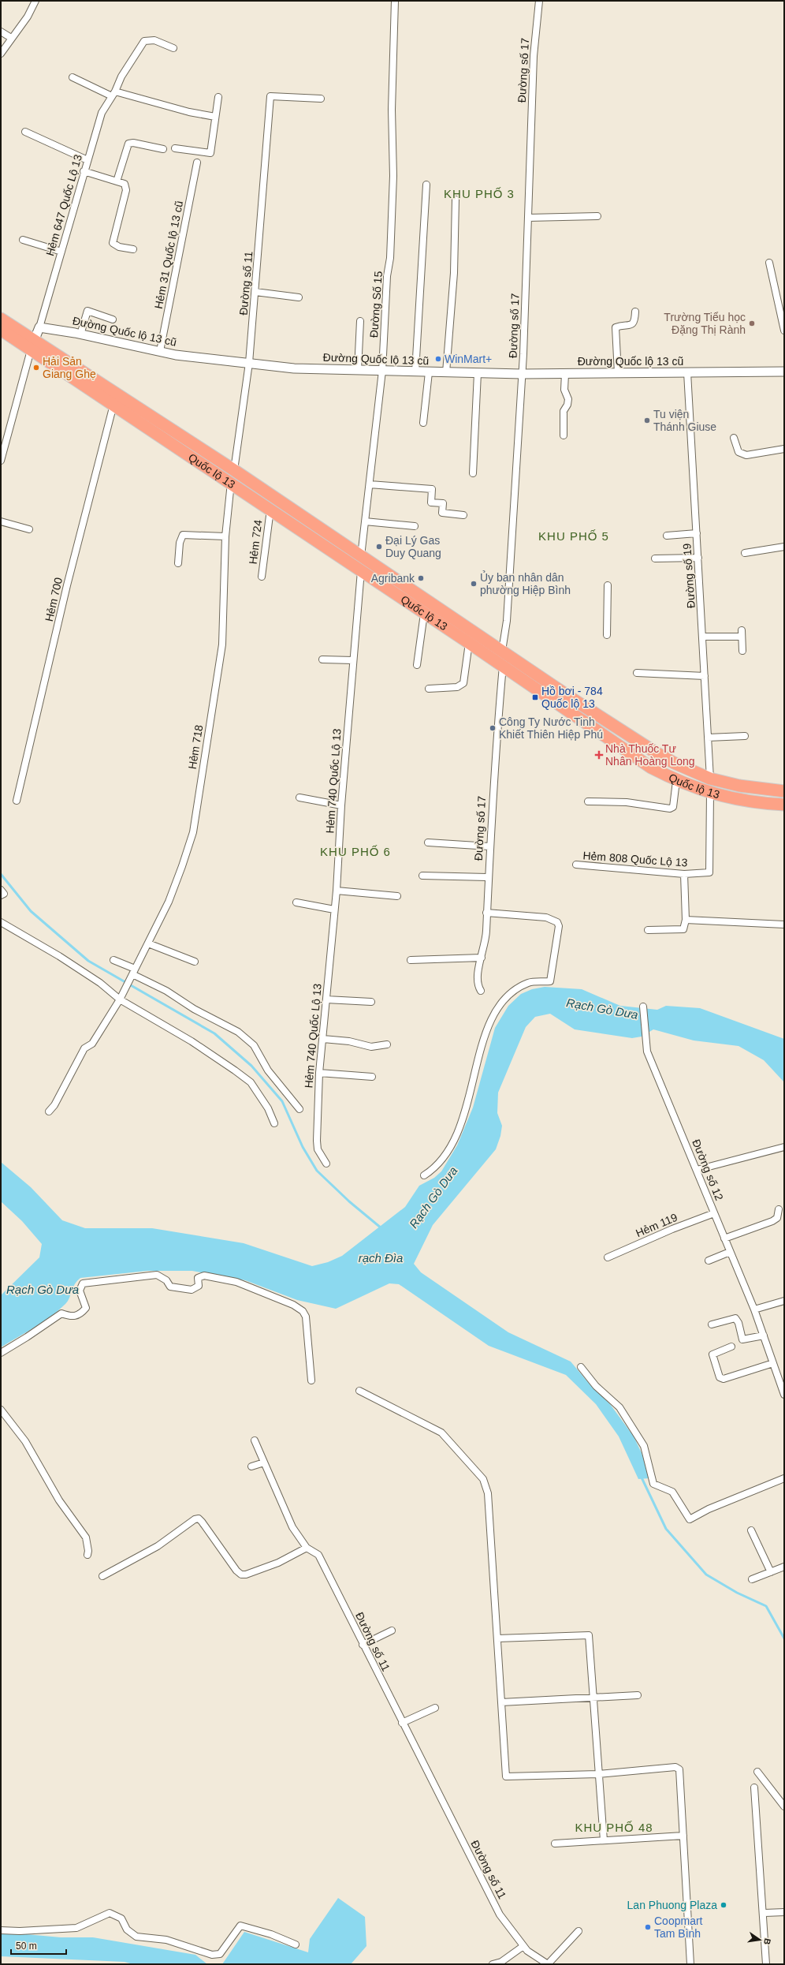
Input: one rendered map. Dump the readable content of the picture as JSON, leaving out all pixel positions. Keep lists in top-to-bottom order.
{
  "streets": {
    "highway": ["Quốc lộ 13"],
    "street": [
      "Đường số 17",
      "Hẻm 647 Quốc Lộ 13",
      "Hẻm 31 Quốc lộ 13 cũ",
      "Đường số 11",
      "Đường Số 15",
      "Đường Quốc lộ 13 cũ",
      "Hẻm 724",
      "Đường số 19",
      "Hẻm 700",
      "Hẻm 718",
      "Hẻm 740 Quốc Lộ 13",
      "Hẻm 808 Quốc Lộ 13",
      "Đường số 12",
      "Hẻm 119"
    ]
  },
  "crossings": [
    ["Đường số 17", "Đường Quốc lộ 13 cũ"],
    ["Đường số 17", "Quốc lộ 13"],
    ["Hẻm 647 Quốc Lộ 13", "Đường Quốc lộ 13 cũ"],
    ["Hẻm 31 Quốc lộ 13 cũ", "Đường Quốc lộ 13 cũ"],
    ["Đường số 11", "Đường Quốc lộ 13 cũ"],
    ["Đường số 11", "Quốc lộ 13"],
    ["Đường Số 15", "Đường Quốc lộ 13 cũ"],
    ["Đường Số 15", "Quốc lộ 13"],
    ["Đường Quốc lộ 13 cũ", "Đường số 19"],
    ["Quốc lộ 13", "Hẻm 724"],
    ["Quốc lộ 13", "Đường số 19"],
    ["Quốc lộ 13", "Hẻm 700"],
    ["Quốc lộ 13", "Hẻm 718"],
    ["Quốc lộ 13", "Hẻm 740 Quốc Lộ 13"],
    ["Quốc lộ 13", "Hẻm 808 Quốc Lộ 13"],
    ["Đường số 12", "Hẻm 119"]
  ],
  "districts": [
    "KHU PHỐ 3",
    "KHU PHỐ 5",
    "KHU PHỐ 6",
    "KHU PHỐ 48"
  ],
  "water": ["Rạch Gò Dưa", "rạch Đìa"],
  "places": {
    "other": [
      "Trường Tiểu học Đặng Thị Rành",
      "WinMart+",
      "Hải Sản Giang Ghẹ",
      "Tu viện Thánh Giuse",
      "Đại Lý Gas Duy Quang",
      "Agribank",
      "Ủy ban nhân dân phường Hiệp Bình",
      "Công Ty Nước Tinh Khiết Thiên Hiệp Phú",
      "Lan Phuong Plaza",
      "Coopmart Tam Bình"
    ],
    "transit": ["Hồ bơi - 784 Quốc lộ 13"],
    "health": ["Nhà Thuốc Tư Nhân Hoàng Long"]
  },
  "scale_bar": "50 m",
  "north": "right"
}
